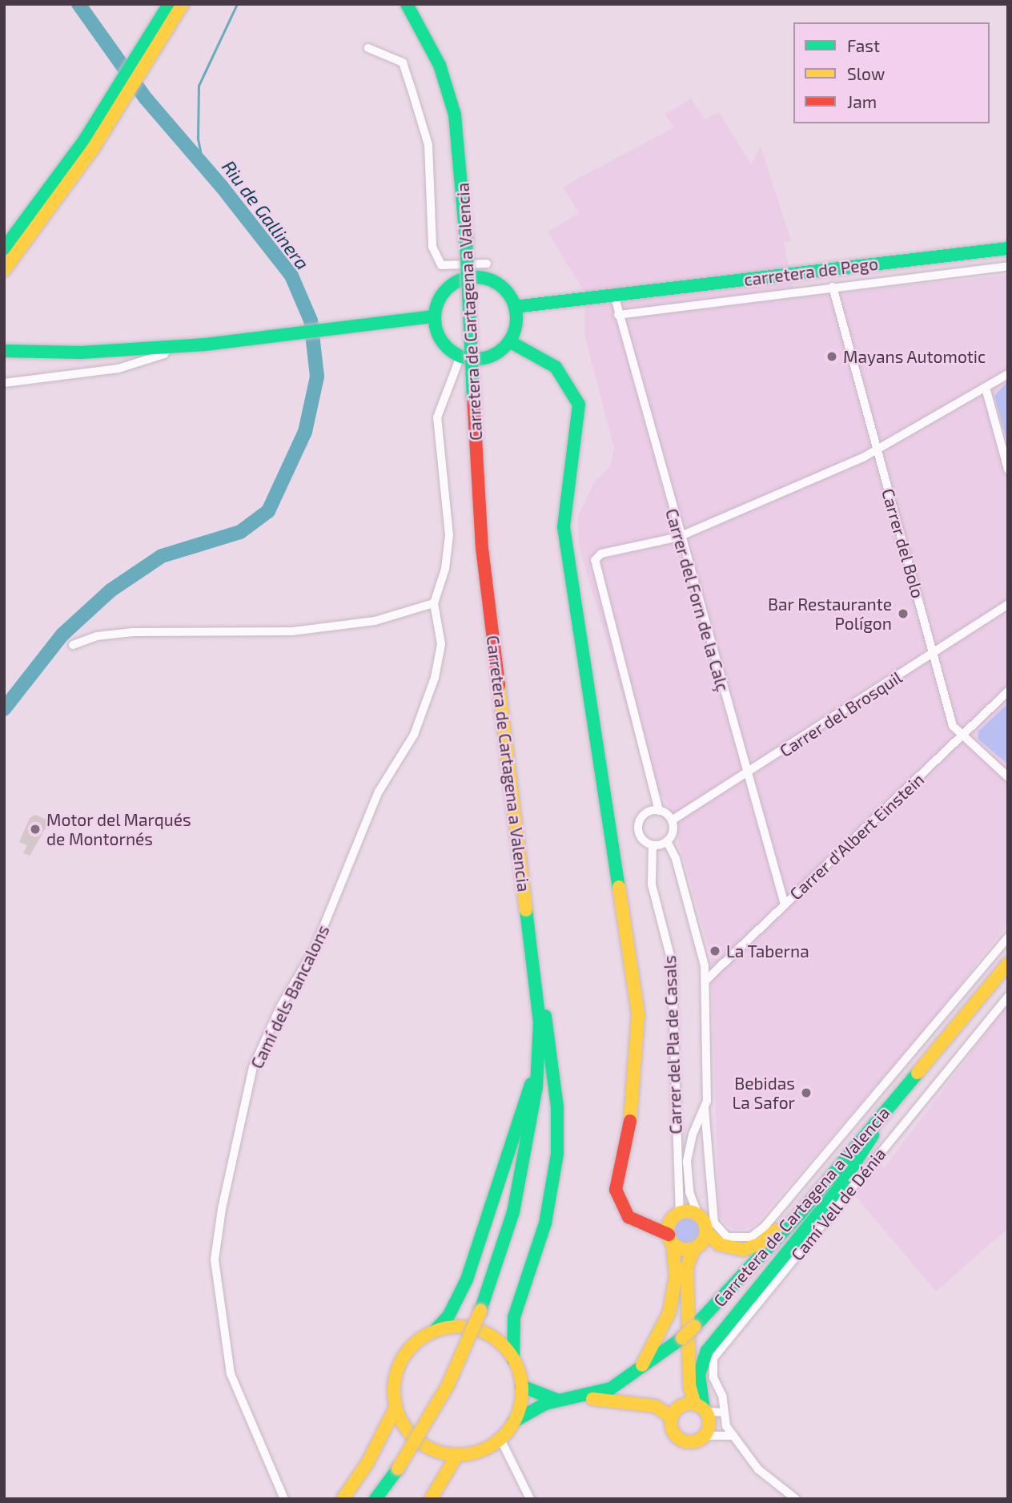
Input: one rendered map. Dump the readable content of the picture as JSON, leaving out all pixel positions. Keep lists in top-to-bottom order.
{
  "streets": {
    "main road": ["carretera de Pego", "Carretera de Cartagena a Valencia"],
    "street": [
      "Carrer del Bolo",
      "Carrer del Forn de la Calç",
      "Carrer del Brosquil",
      "Carrer d'Albert Einstein",
      "Camí dels Bancalons",
      "Carrer del Pla de Casals",
      "Camí Vell de Dénia"
    ]
  },
  "crossings": [
    ["carretera de Pego", "Carrer del Forn de la Calç"],
    ["Carrer del Bolo", "Carrer del Brosquil"],
    ["Carrer del Bolo", "Carrer d'Albert Einstein"],
    ["Carrer del Forn de la Calç", "Carrer del Brosquil"],
    ["Carrer del Forn de la Calç", "Carrer d'Albert Einstein"],
    ["Carrer del Brosquil", "Carrer del Pla de Casals"],
    ["Carrer d'Albert Einstein", "Carrer del Pla de Casals"]
  ],
  "water": ["Riu de Gallinera"],
  "places": [
    "Mayans Automotic",
    "Bar Restaurante Polígon",
    "Motor del Marqués de Montornés",
    "La Taberna",
    "Bebidas La Safor"
  ],
  "legend": ["Fast", "Slow", "Jam"]
}
